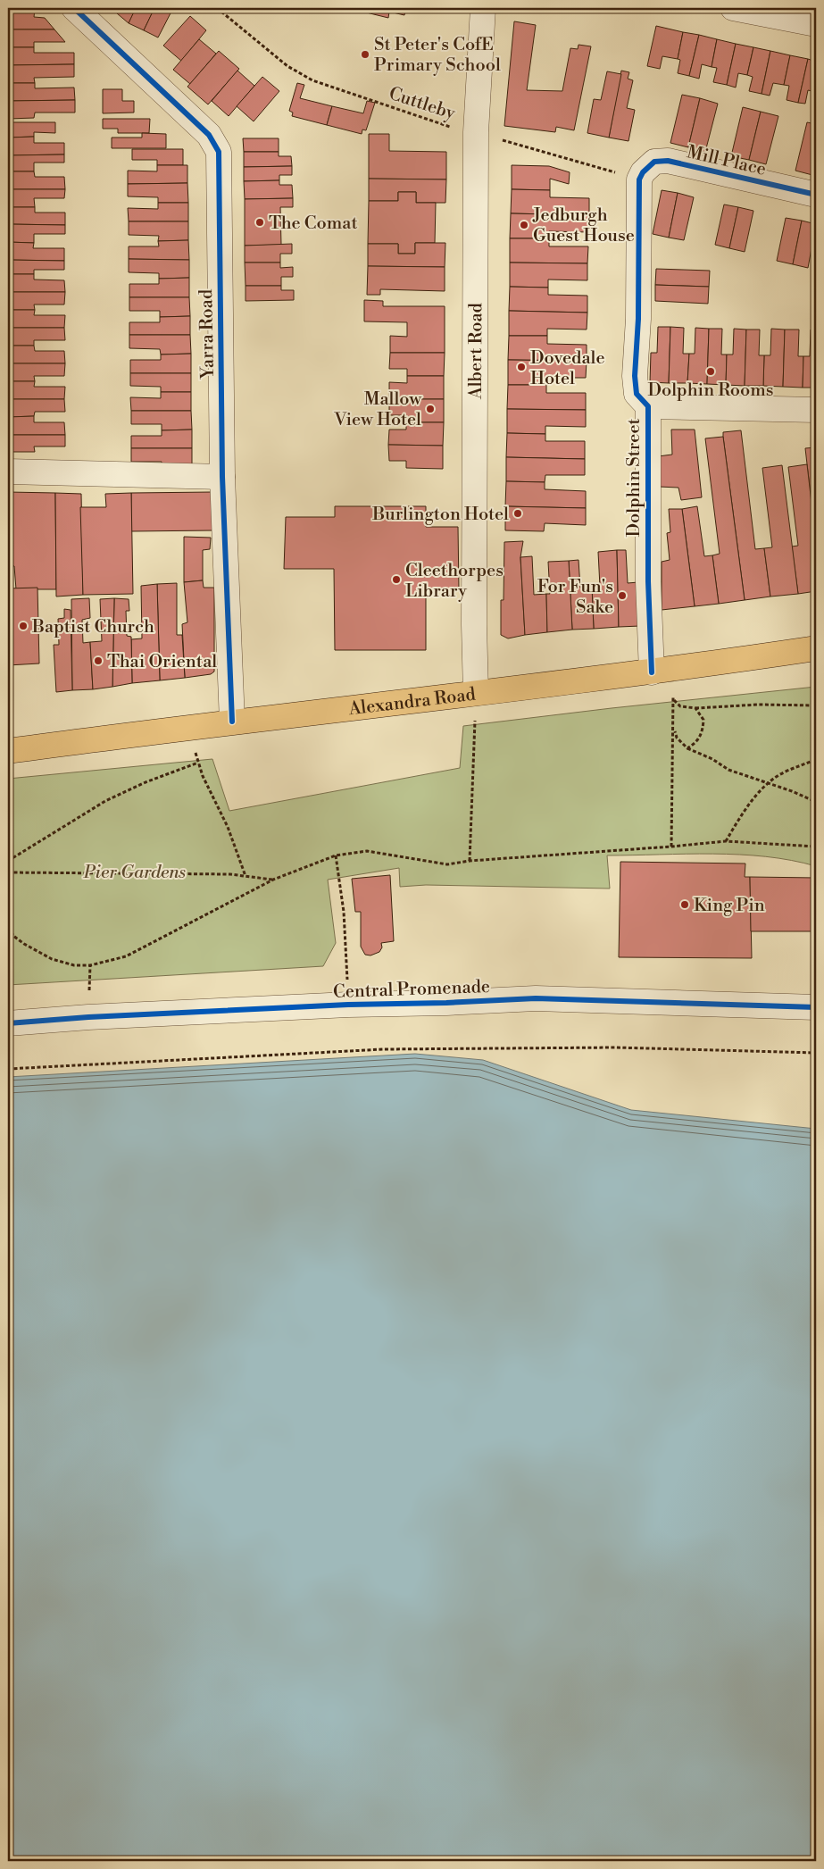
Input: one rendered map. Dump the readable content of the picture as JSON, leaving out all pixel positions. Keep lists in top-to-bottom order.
{
  "streets": {
    "main road": ["Alexandra Road"],
    "street": [
      "Mill Place",
      "Yarra Road",
      "Albert Road",
      "Dolphin Street",
      "Central Promenade"
    ],
    "path": ["Cuttleby"]
  },
  "crossings": [
    ["Cuttleby", "Mill Place"],
    ["Cuttleby", "Albert Road"],
    ["Cuttleby", "Dolphin Street"],
    ["Mill Place", "Dolphin Street"],
    ["Yarra Road", "Alexandra Road"],
    ["Albert Road", "Alexandra Road"],
    ["Dolphin Street", "Alexandra Road"]
  ],
  "parks": ["Pier Gardens"],
  "places": [
    "St Peter's CofE Primary School",
    "The Comat",
    "Jedburgh Guest House",
    "Dovedale Hotel",
    "Dolphin Rooms",
    "Mallow View Hotel",
    "Burlington Hotel",
    "Cleethorpes Library",
    "For Fun's Sake",
    "Baptist Church",
    "Thai Oriental",
    "King Pin"
  ]
}
